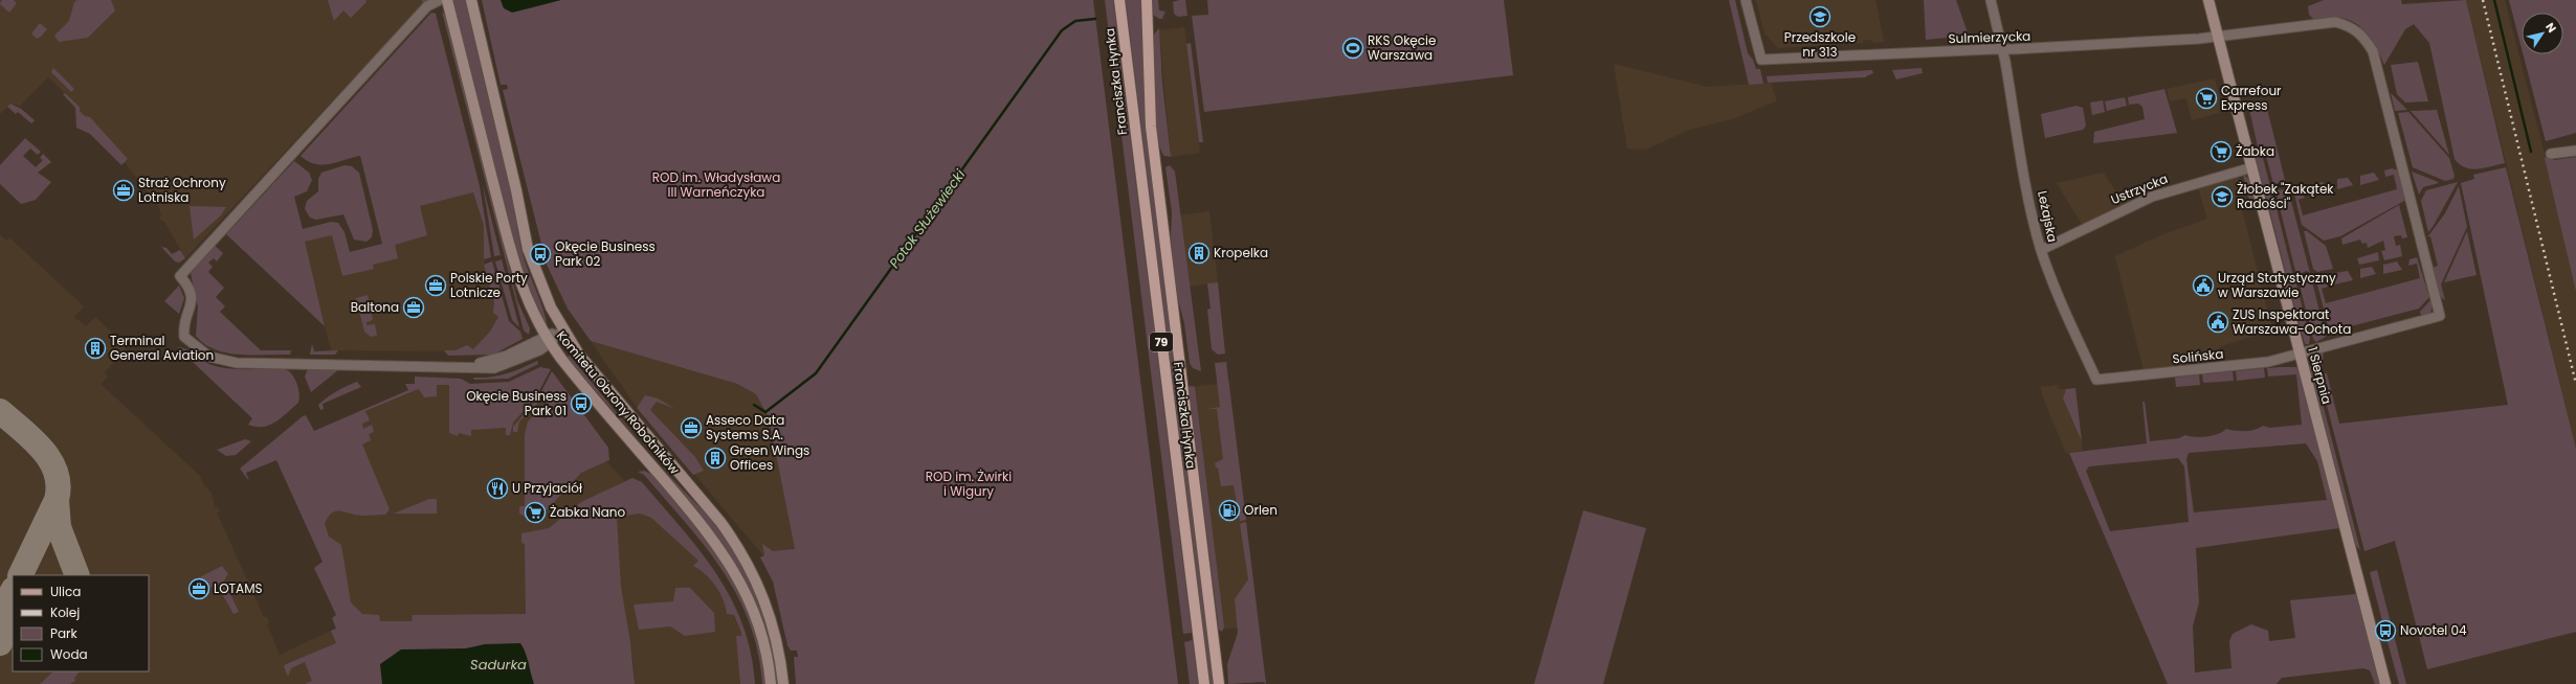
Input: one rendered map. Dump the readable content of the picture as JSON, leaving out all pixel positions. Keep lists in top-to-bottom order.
{
  "streets": {
    "main road": ["Franciszka Hynka", "79"],
    "street": [
      "Sulmierzycka",
      "Ustrzycka",
      "Leżajska",
      "Solińska",
      "1 Sierpnia",
      "Komitetu Obrony Robotników"
    ]
  },
  "crossings": [
    ["Sulmierzycka", "Leżajska"],
    ["Sulmierzycka", "Solińska"],
    ["Sulmierzycka", "1 Sierpnia"],
    ["Ustrzycka", "Leżajska"],
    ["Ustrzycka", "1 Sierpnia"],
    ["Leżajska", "Solińska"],
    ["Solińska", "1 Sierpnia"]
  ],
  "water": ["Potok Służewiecki", "Sadurka"],
  "parks": ["ROD im. Władysława III Warneńczyka", "ROD im. Żwirki i Wigury"],
  "places": {
    "school or university": ["Przedszkole nr 313", "Żłobek \"Zakątek Radości\""],
    "sports": ["RKS Okęcie Warszawa"],
    "supermarket": ["Carrefour Express", "Żabka", "Żabka Nano"],
    "office": [
      "Straż Ochrony Lotniska",
      "Polskie Porty Lotnicze",
      "Baltona",
      "Asseco Data Systems S.A.",
      "LOTAMS"
    ],
    "building": ["Kropelka", "Terminal General Aviation", "Green Wings Offices"],
    "bus stop": ["Okęcie Business Park 02", "Okęcie Business Park 01", "Novotel 04"],
    "public building": ["Urząd Statystyczny w Warszawie", "ZUS Inspektorat Warszawa-Ochota"],
    "restaurant": ["U Przyjaciół"],
    "fuel station": ["Orlen"]
  },
  "legend": [
    "Ulica",
    "Kolej",
    "Park",
    "Woda"
  ],
  "north": "top right"
}
